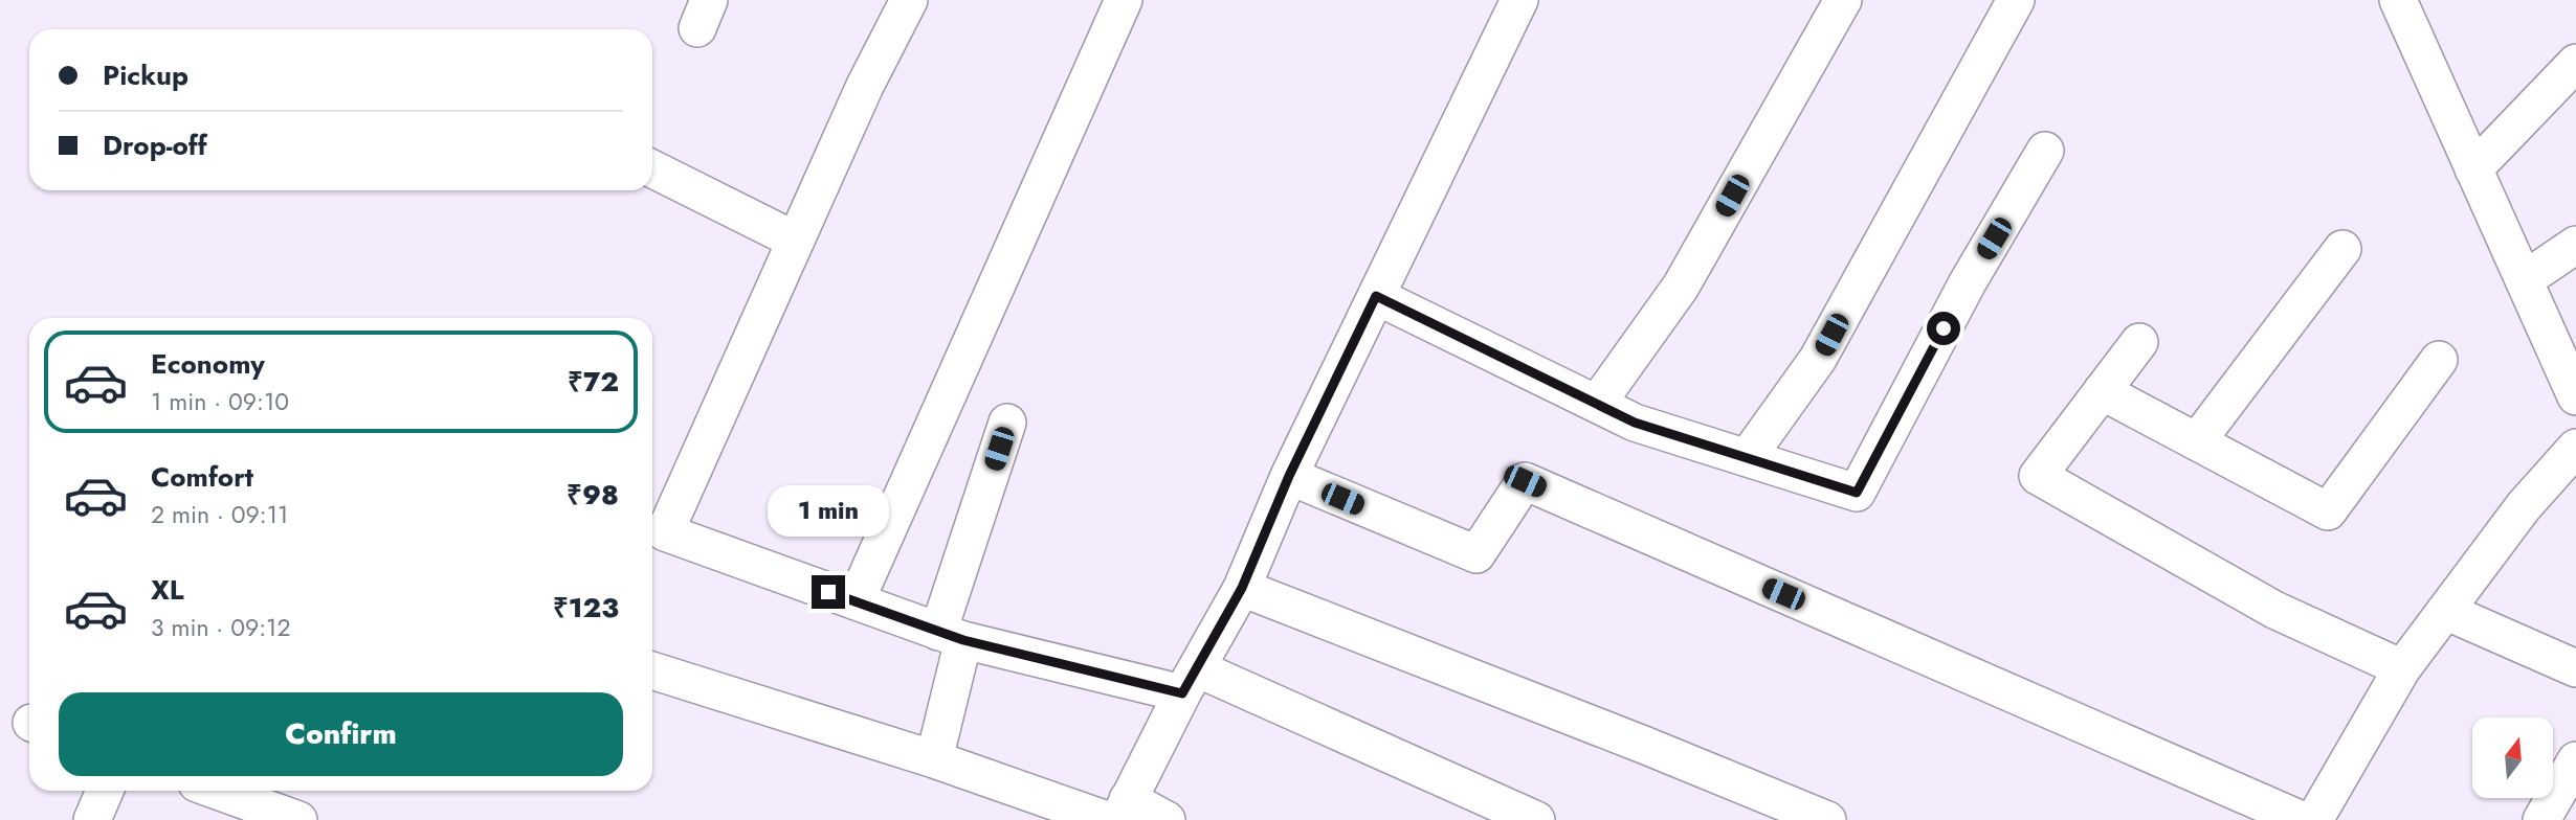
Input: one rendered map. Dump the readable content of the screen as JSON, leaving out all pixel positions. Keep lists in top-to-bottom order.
{
  "north": "top",
  "page": {
    "banner": ["Pickup", "Drop-off"],
    "list": [
      {
        "name": "Economy",
        "note": "1 min · 09:10",
        "value": "₹72"
      },
      {
        "name": "Comfort",
        "note": "2 min · 09:11",
        "value": "₹98"
      },
      {
        "name": "XL",
        "note": "3 min · 09:12",
        "value": "₹123"
      }
    ],
    "bubble": "1 min",
    "buttons": "Confirm"
  }
}
